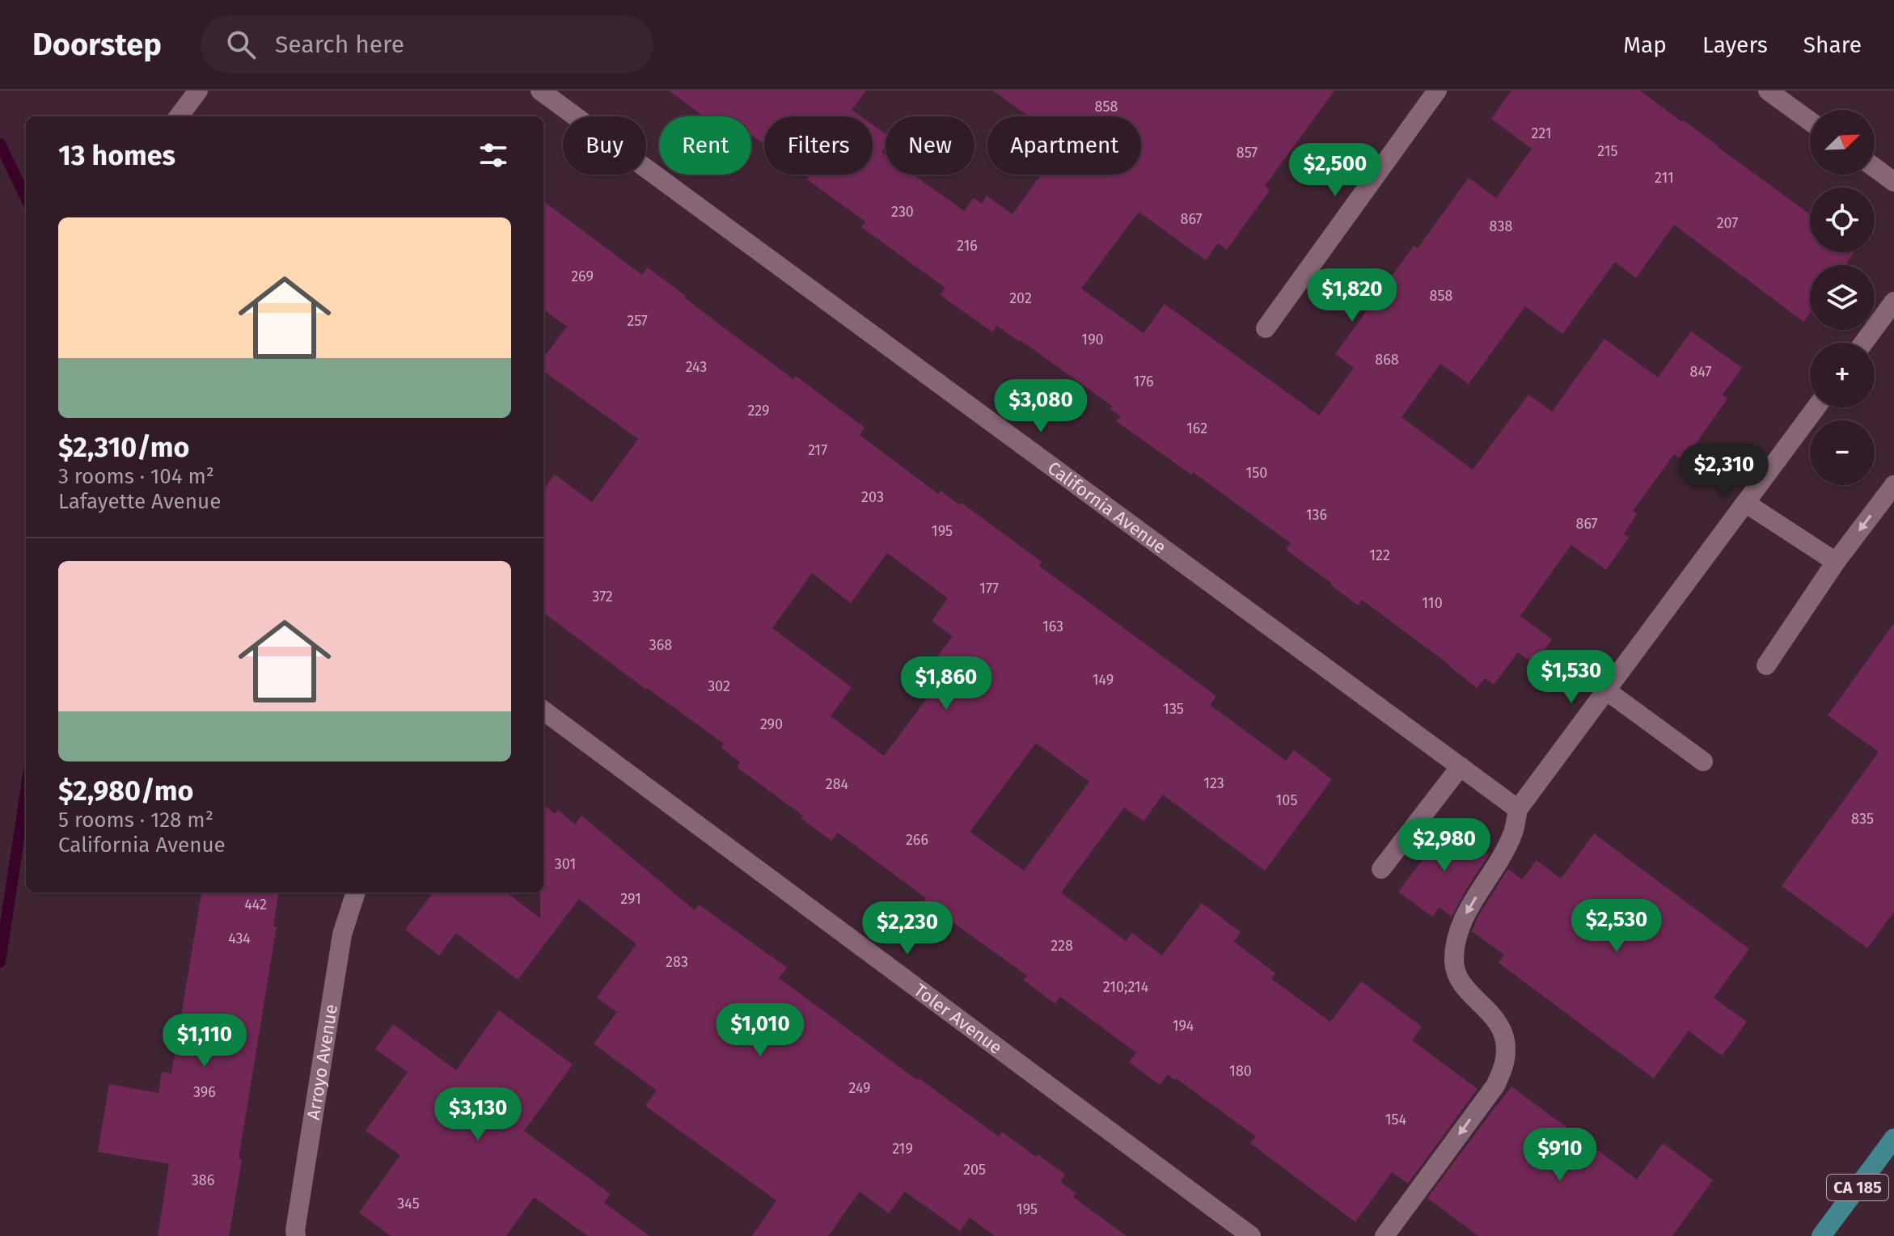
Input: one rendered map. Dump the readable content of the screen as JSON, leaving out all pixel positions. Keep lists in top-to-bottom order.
{
  "streets": {
    "main road": ["CA 185"],
    "street": ["California Avenue", "Toler Avenue", "Arroyo Avenue"]
  },
  "house_numbers": [
    "858",
    "221",
    "215",
    "857",
    "211",
    "230",
    "867",
    "207",
    "838",
    "216",
    "269",
    "858",
    "202",
    "257",
    "190",
    "868",
    "243",
    "847",
    "176",
    "229",
    "162",
    "217",
    "150",
    "203",
    "136",
    "867",
    "195",
    "122",
    "177",
    "372",
    "110",
    "163",
    "368",
    "149",
    "302",
    "135",
    "290",
    "123",
    "284",
    "105",
    "835",
    "266",
    "301",
    "291",
    "442",
    "434",
    "228",
    "283",
    "210;214",
    "194",
    "180",
    "249",
    "396",
    "154",
    "219",
    "205",
    "386",
    "345",
    "195"
  ],
  "north": "top right",
  "page": {
    "header": "Doorstep",
    "search": "Search here",
    "nav": ["Map", "Layers", "Share"],
    "map_buttons": ["+", "−"],
    "chip": [
      "Buy",
      "Rent",
      "Filters",
      "New",
      "Apartment"
    ],
    "heading": "13 homes",
    "price": [
      "$2,500",
      "$1,820",
      "$3,080",
      "$2,310",
      "$1,530",
      "$1,860",
      "$2,980",
      "$2,530",
      "$2,230",
      "$1,010",
      "$1,110",
      "$3,130",
      "$910"
    ],
    "list": [
      {
        "name": "$2,310/mo",
        "note": "3 rooms · 104 m² · Lafayette Avenue"
      },
      {
        "name": "$2,980/mo",
        "note": "5 rooms · 128 m² · California Avenue"
      }
    ]
  }
}
